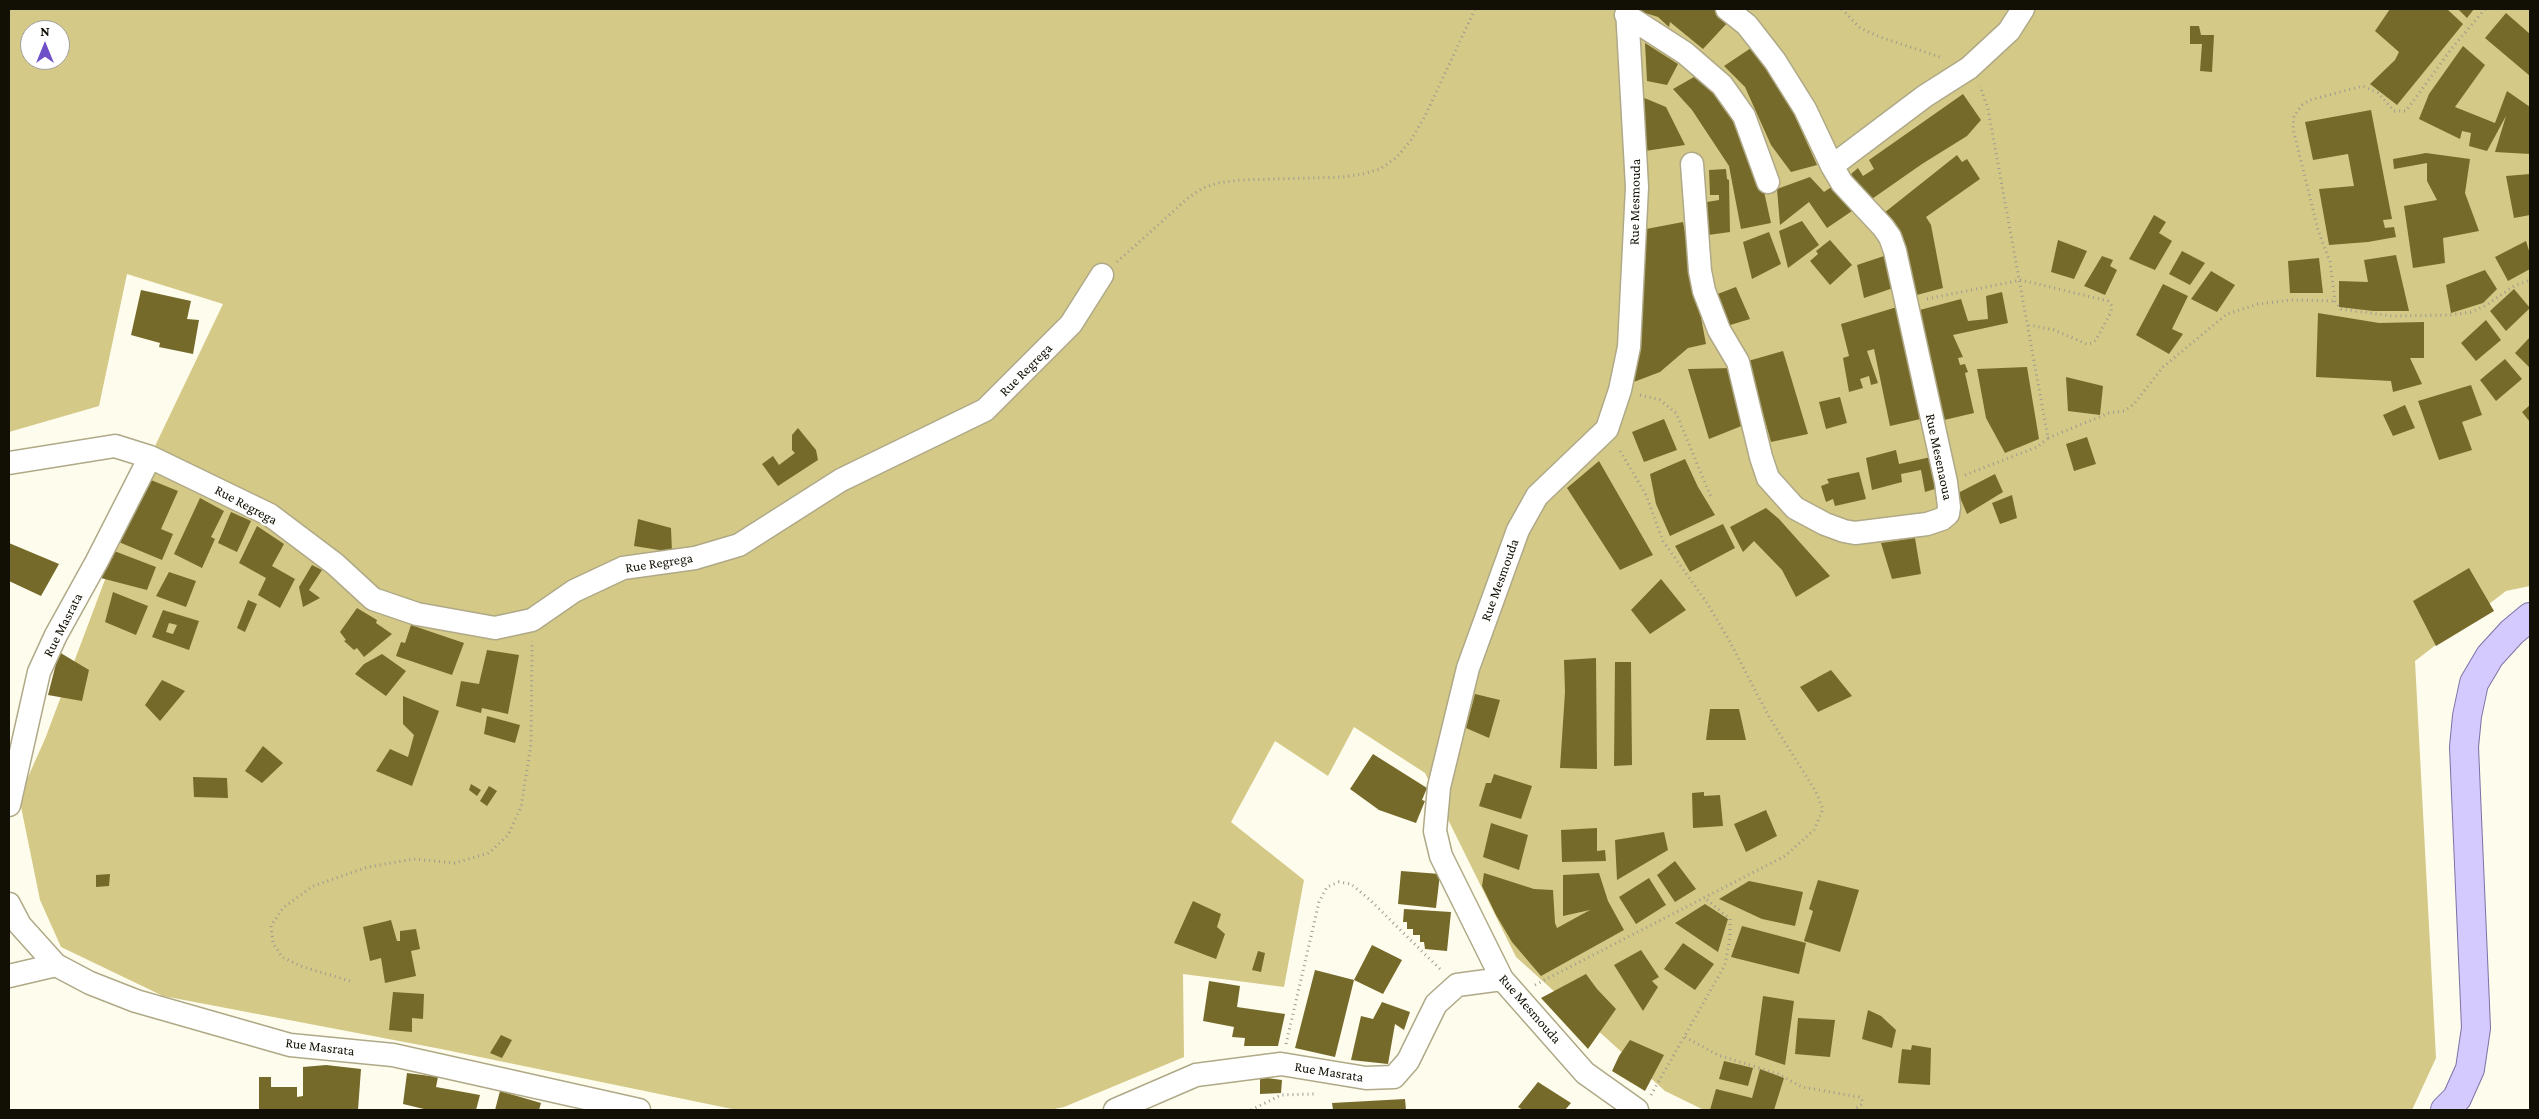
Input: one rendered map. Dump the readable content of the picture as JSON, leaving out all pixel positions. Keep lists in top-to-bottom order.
{
  "streets": {
    "street": [
      "Rue Mesmouda",
      "Rue Regrega",
      "Rue Mesenaoua",
      "Rue Masrata"
    ]
  },
  "crossings": [
    ["Rue Regrega", "Rue Masrata"]
  ],
  "north": "top"
}
